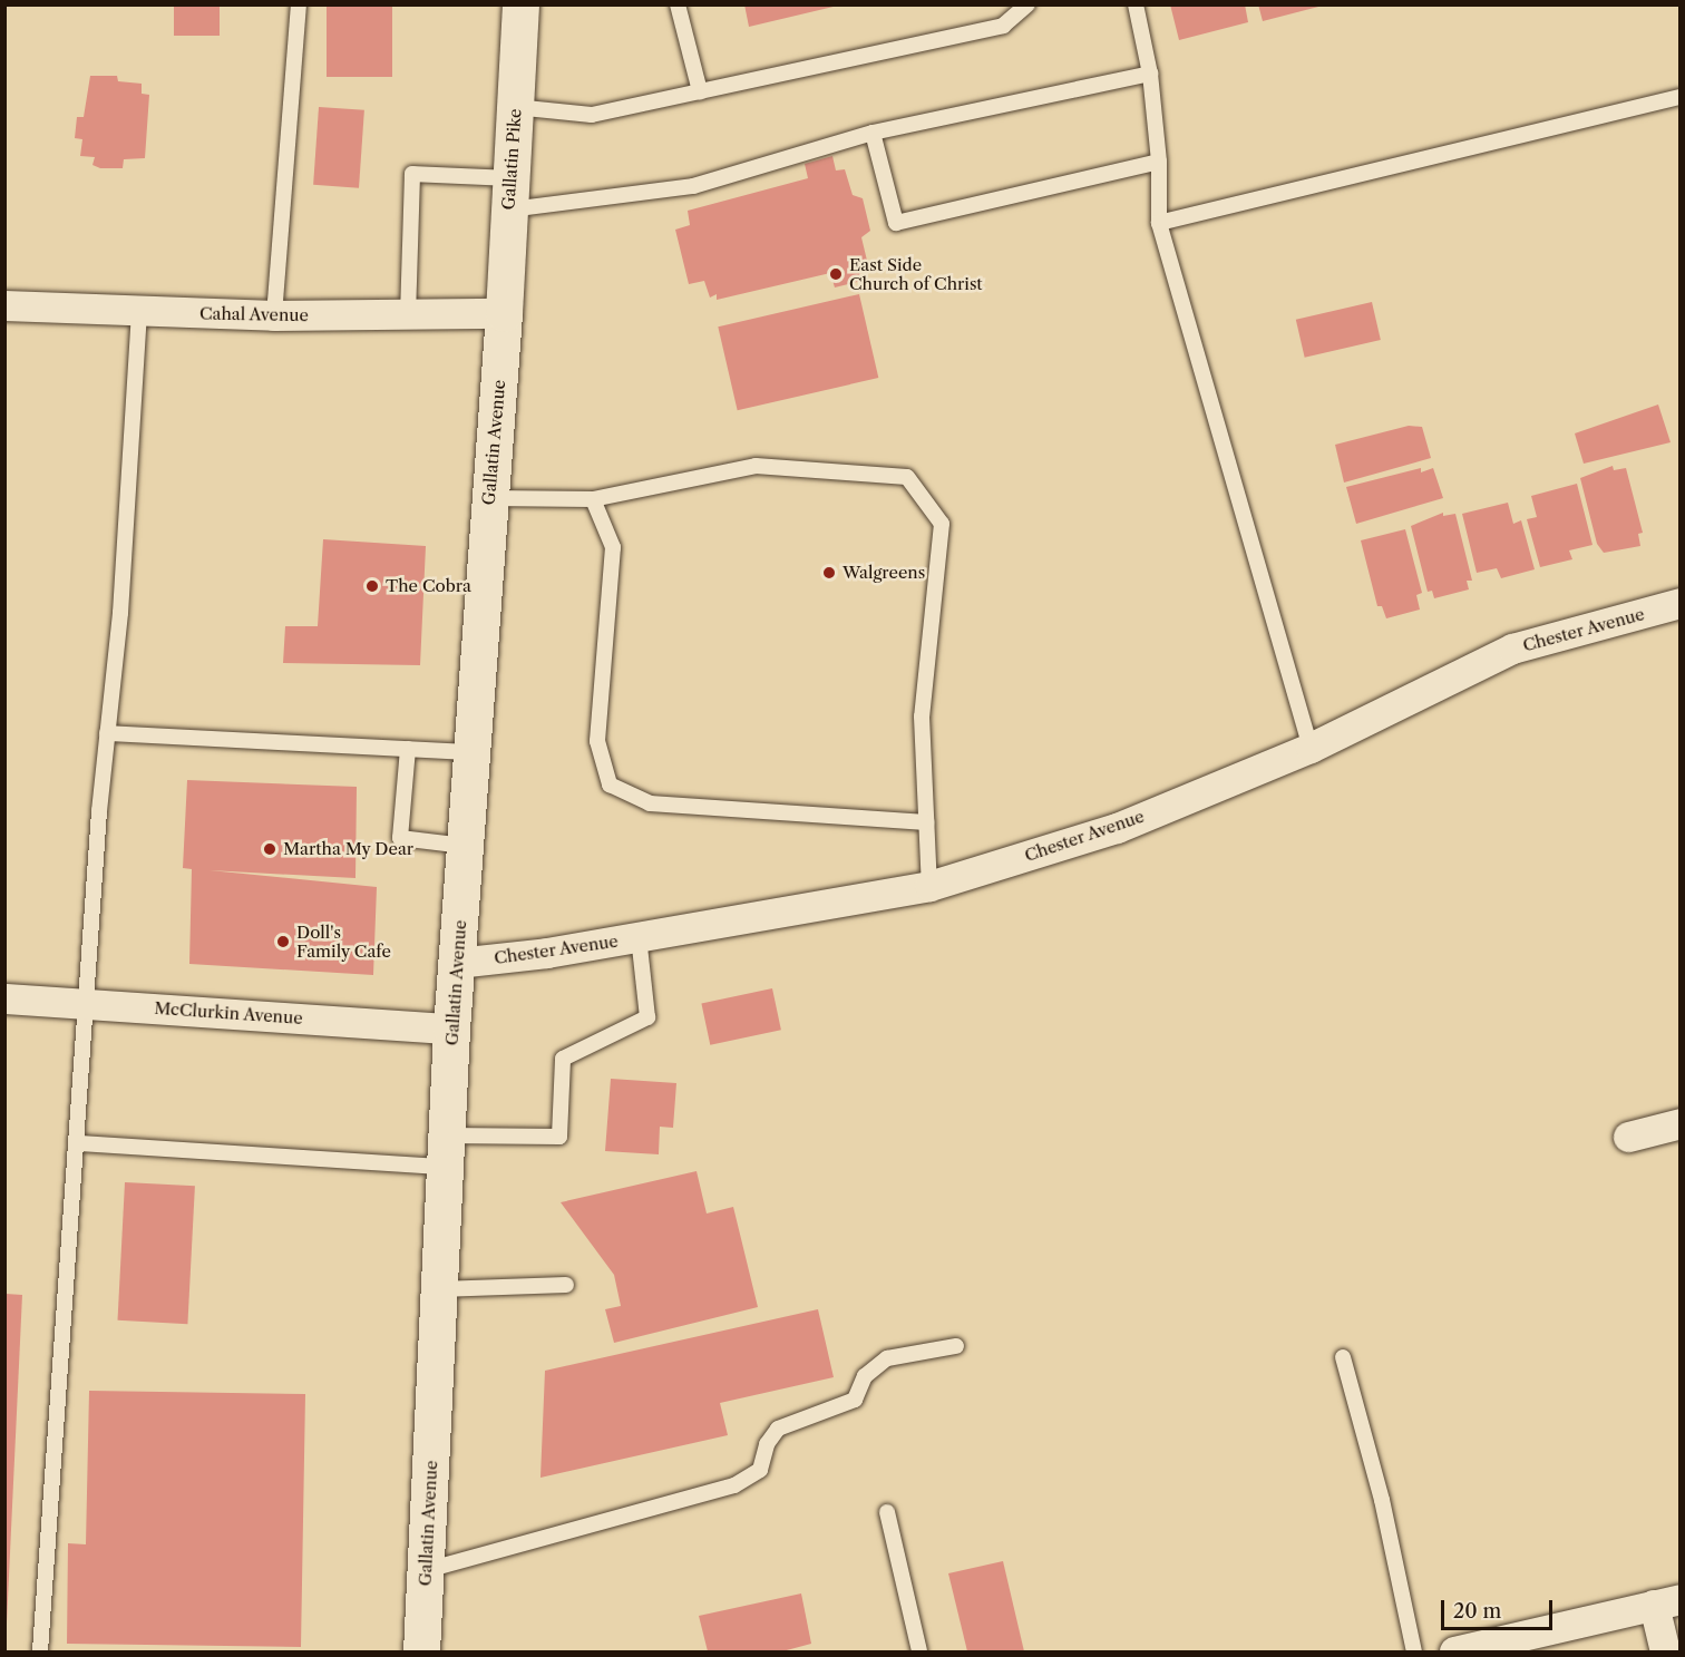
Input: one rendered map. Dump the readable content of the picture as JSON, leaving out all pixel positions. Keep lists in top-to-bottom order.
{
  "streets": {
    "main road": ["Gallatin Pike", "Gallatin Avenue"],
    "street": ["Cahal Avenue", "Chester Avenue", "McClurkin Avenue"]
  },
  "crossings": [
    ["Gallatin Pike", "Cahal Avenue"],
    ["Gallatin Pike", "Gallatin Avenue"],
    ["Cahal Avenue", "Gallatin Avenue"],
    ["Gallatin Avenue", "Chester Avenue"],
    ["Gallatin Avenue", "McClurkin Avenue"]
  ],
  "places": [
    "East Side Church of Christ",
    "Walgreens",
    "The Cobra",
    "Martha My Dear",
    "Doll's Family Cafe"
  ],
  "scale_bar": "20 m"
}
